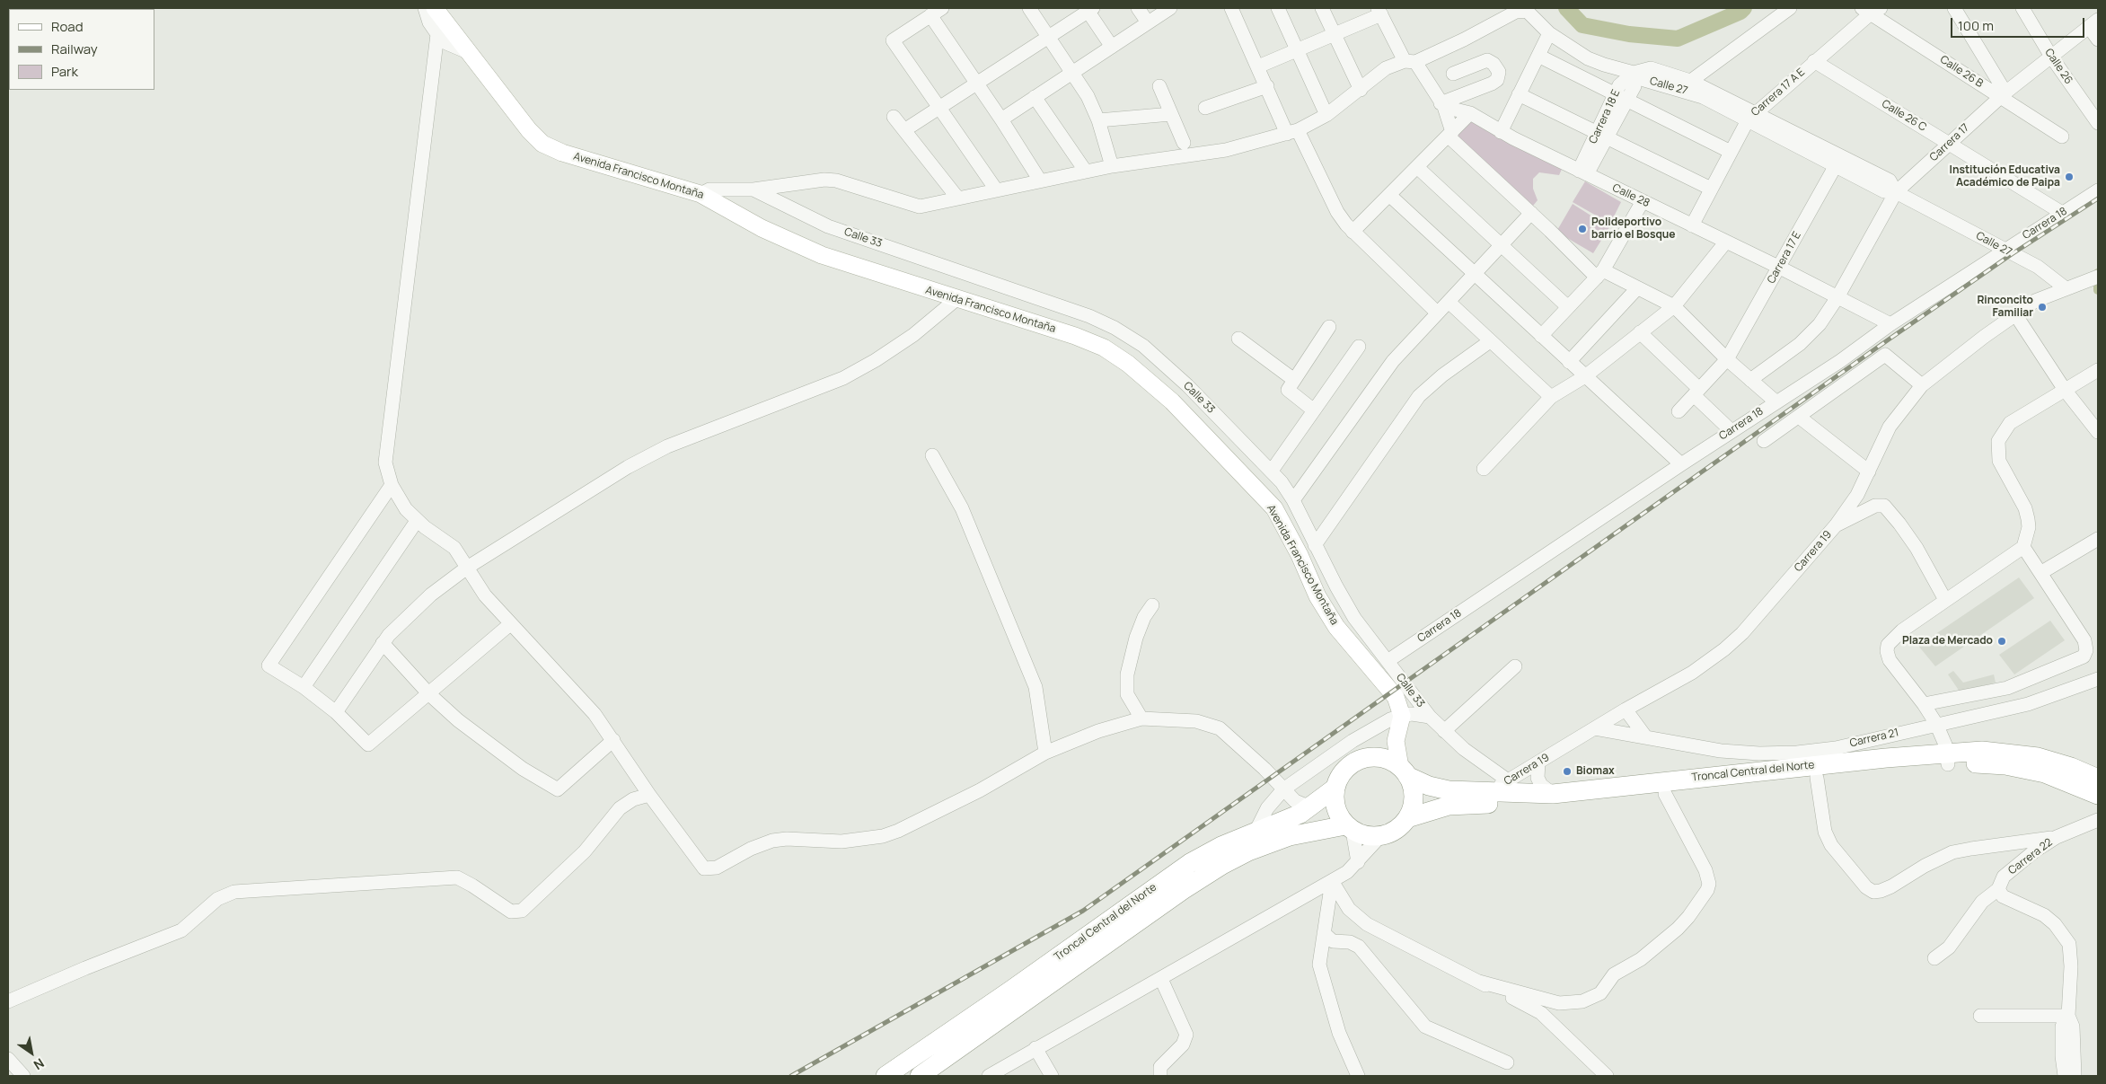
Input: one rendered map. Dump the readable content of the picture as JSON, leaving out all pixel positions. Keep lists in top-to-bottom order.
{
  "streets": {
    "highway": ["Troncal Central del Norte"],
    "main road": ["Avenida Francisco Montaña"],
    "street": [
      "Calle 26",
      "Calle 26 B",
      "Calle 27",
      "Carrera 17 A E",
      "Calle 26 C",
      "Carrera 18 E",
      "Carrera 17",
      "Calle 28",
      "Carrera 18",
      "Calle 33",
      "Carrera 17 E",
      "Carrera 19",
      "Carrera 21",
      "Carrera 22"
    ]
  },
  "crossings": [
    ["Calle 26", "Carrera 17"],
    ["Calle 26 B", "Carrera 17 A E"],
    ["Calle 26 B", "Carrera 17"],
    ["Calle 27", "Carrera 17 A E"],
    ["Calle 27", "Carrera 18 E"],
    ["Calle 27", "Carrera 17"],
    ["Calle 27", "Avenida Francisco Montaña"],
    ["Calle 27", "Carrera 18"],
    ["Calle 27", "Calle 33"],
    ["Calle 27", "Carrera 17 E"],
    ["Calle 27", "Carrera 19"],
    ["Carrera 17 A E", "Calle 26 C"],
    ["Carrera 17 A E", "Calle 28"],
    ["Calle 26 C", "Carrera 17"],
    ["Calle 26 C", "Carrera 18"],
    ["Carrera 18 E", "Calle 28"],
    ["Carrera 17", "Calle 28"],
    ["Calle 28", "Carrera 18"],
    ["Calle 28", "Carrera 17 E"],
    ["Carrera 18", "Calle 33"],
    ["Calle 33", "Carrera 19"],
    ["Carrera 19", "Carrera 21"],
    ["Carrera 19", "Troncal Central del Norte"]
  ],
  "places": [
    "Institución Educativa Académico de Paipa",
    "Polideportivo barrio el Bosque",
    "Rinconcito Familiar",
    "Plaza de Mercado",
    "Biomax"
  ],
  "legend": ["Road", "Railway", "Park"],
  "scale_bar": "100 m",
  "north": "bottom right"
}
